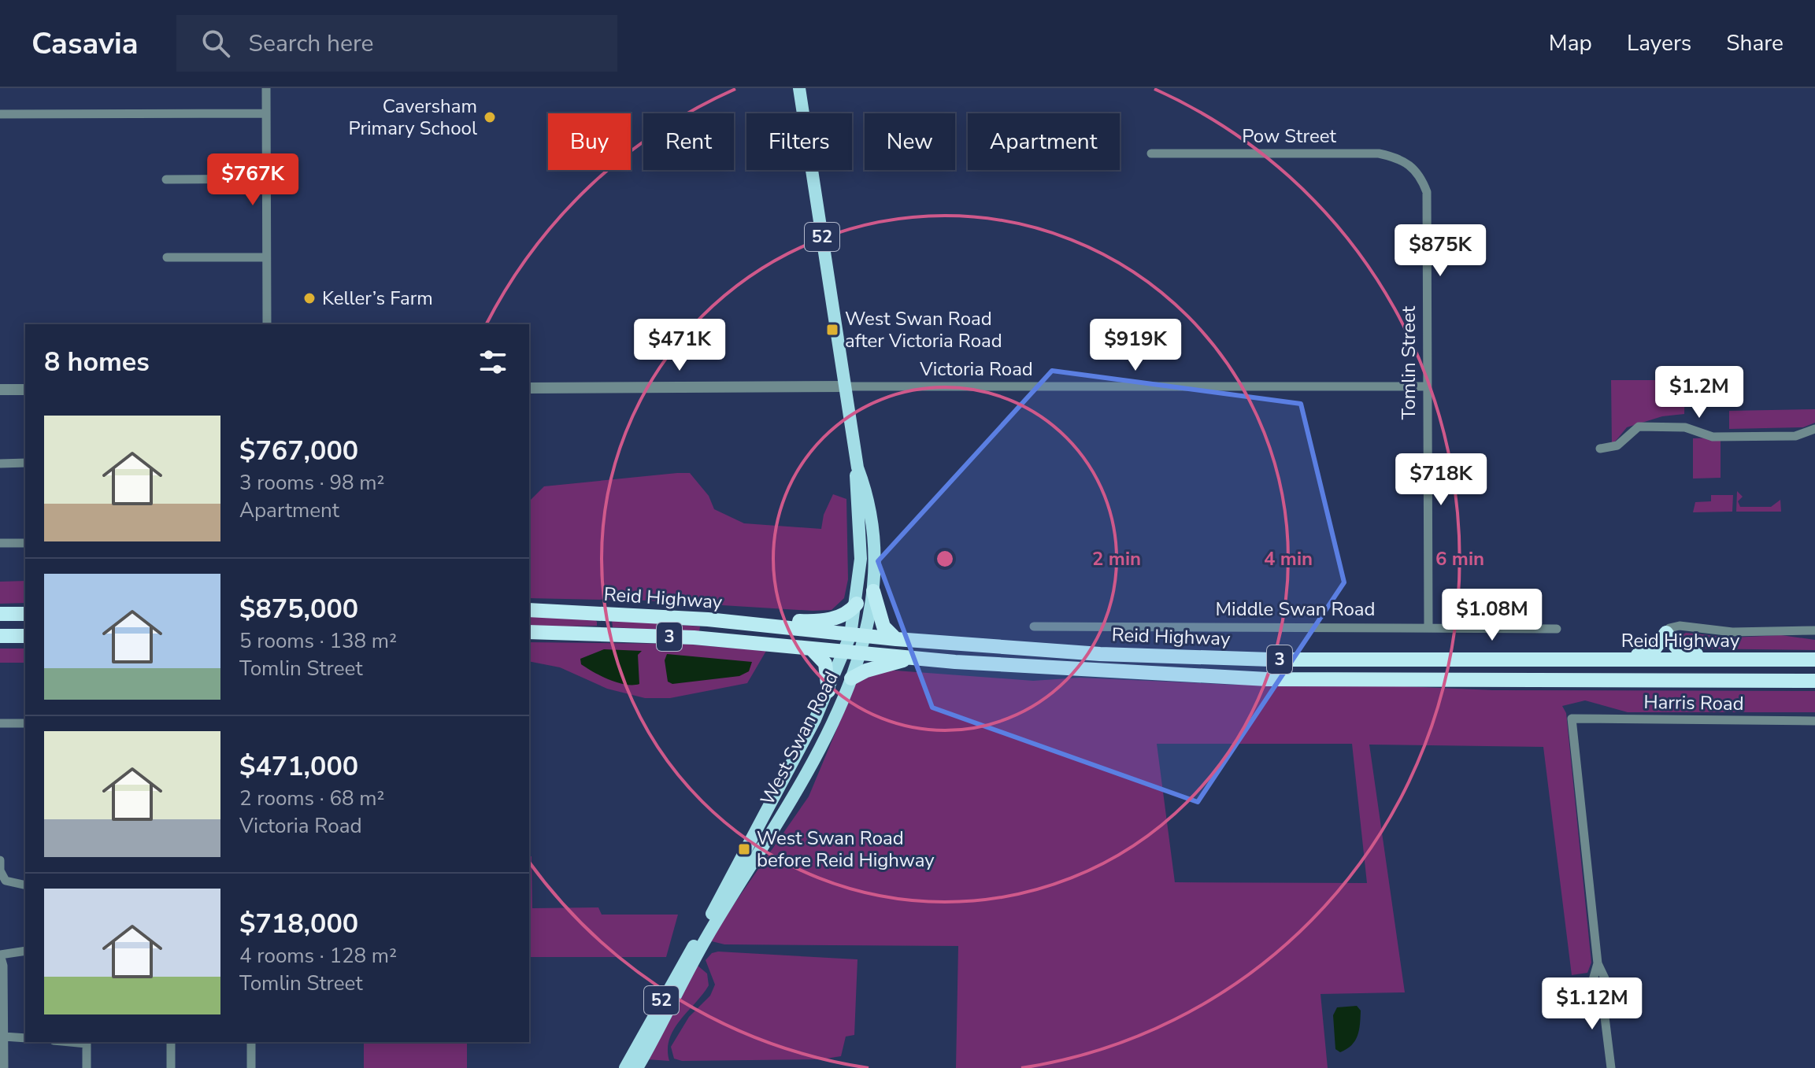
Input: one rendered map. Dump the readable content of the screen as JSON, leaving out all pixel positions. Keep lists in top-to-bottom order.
{
  "streets": {
    "highway": ["Reid Highway", "3"],
    "main road": ["52", "West Swan Road"],
    "street": [
      "Pow Street",
      "Tomlin Street",
      "Victoria Road",
      "Middle Swan Road",
      "Harris Road"
    ]
  },
  "crossings": [
    ["Pow Street", "Tomlin Street"],
    ["Tomlin Street", "Victoria Road"],
    ["Tomlin Street", "Middle Swan Road"],
    ["Victoria Road", "West Swan Road"],
    ["Reid Highway", "West Swan Road"]
  ],
  "places": {
    "other": ["Caversham Primary School", "Keller’s Farm"],
    "transit": ["West Swan Road after Victoria Road", "West Swan Road before Reid Highway"]
  },
  "page": {
    "header": "Casavia",
    "search": "Search here",
    "nav": ["Map", "Layers", "Share"],
    "chip": [
      "Buy",
      "Rent",
      "Filters",
      "New",
      "Apartment"
    ],
    "price": [
      "$767K",
      "$875K",
      "$471K",
      "$919K",
      "$1.2M",
      "$718K",
      "$1.08M",
      "$1.12M"
    ],
    "heading": "8 homes",
    "list": [
      {
        "name": "$767,000",
        "note": "3 rooms · 98 m² · Apartment"
      },
      {
        "name": "$875,000",
        "note": "5 rooms · 138 m² · Tomlin Street"
      },
      {
        "name": "$471,000",
        "note": "2 rooms · 68 m² · Victoria Road"
      },
      {
        "name": "$718,000",
        "note": "4 rooms · 128 m² · Tomlin Street"
      }
    ]
  },
  "rings": ["2 min", "4 min", "6 min"]
}
